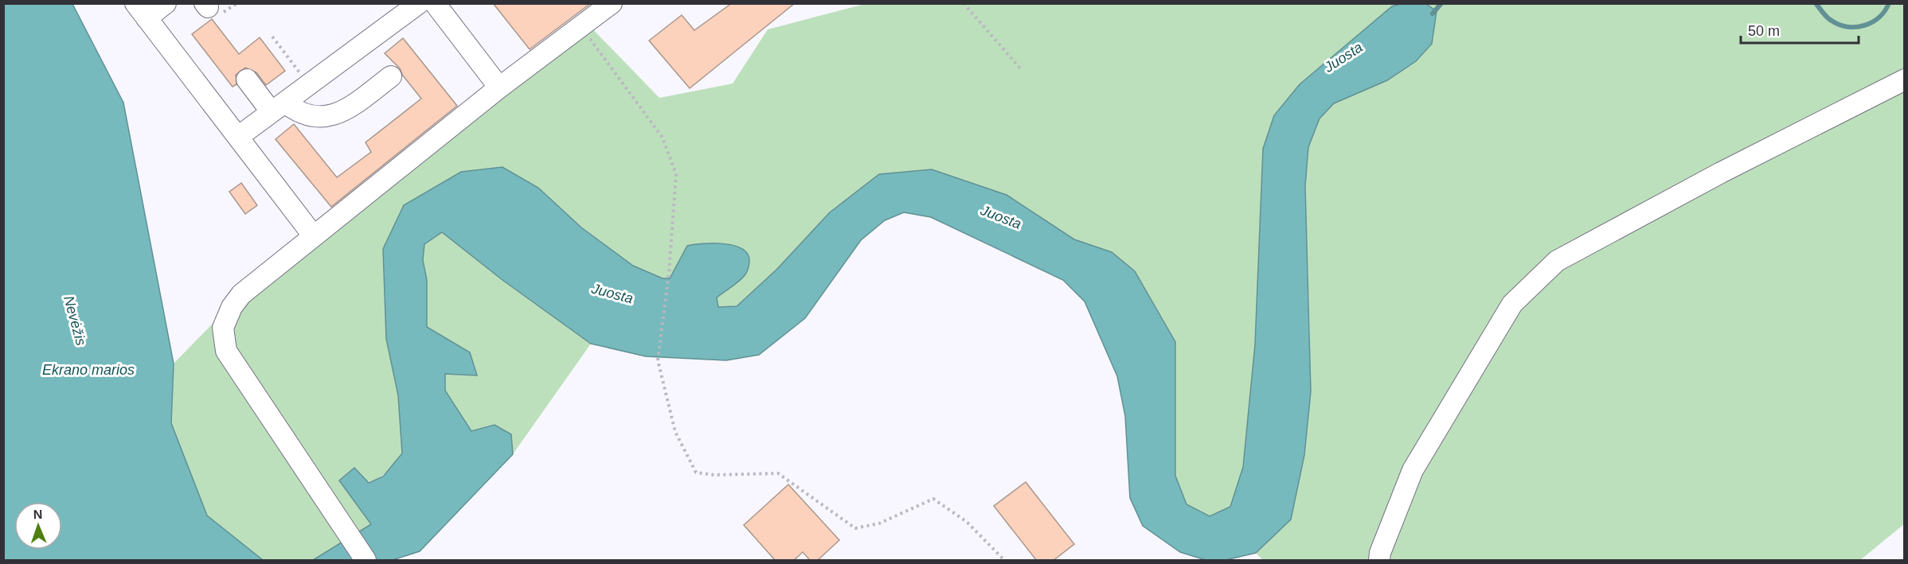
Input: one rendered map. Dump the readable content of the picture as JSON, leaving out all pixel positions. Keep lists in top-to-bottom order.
{
  "water": ["Juosta", "Nevėžis", "Ekrano marios"],
  "scale_bar": "50 m",
  "north": "top"
}
